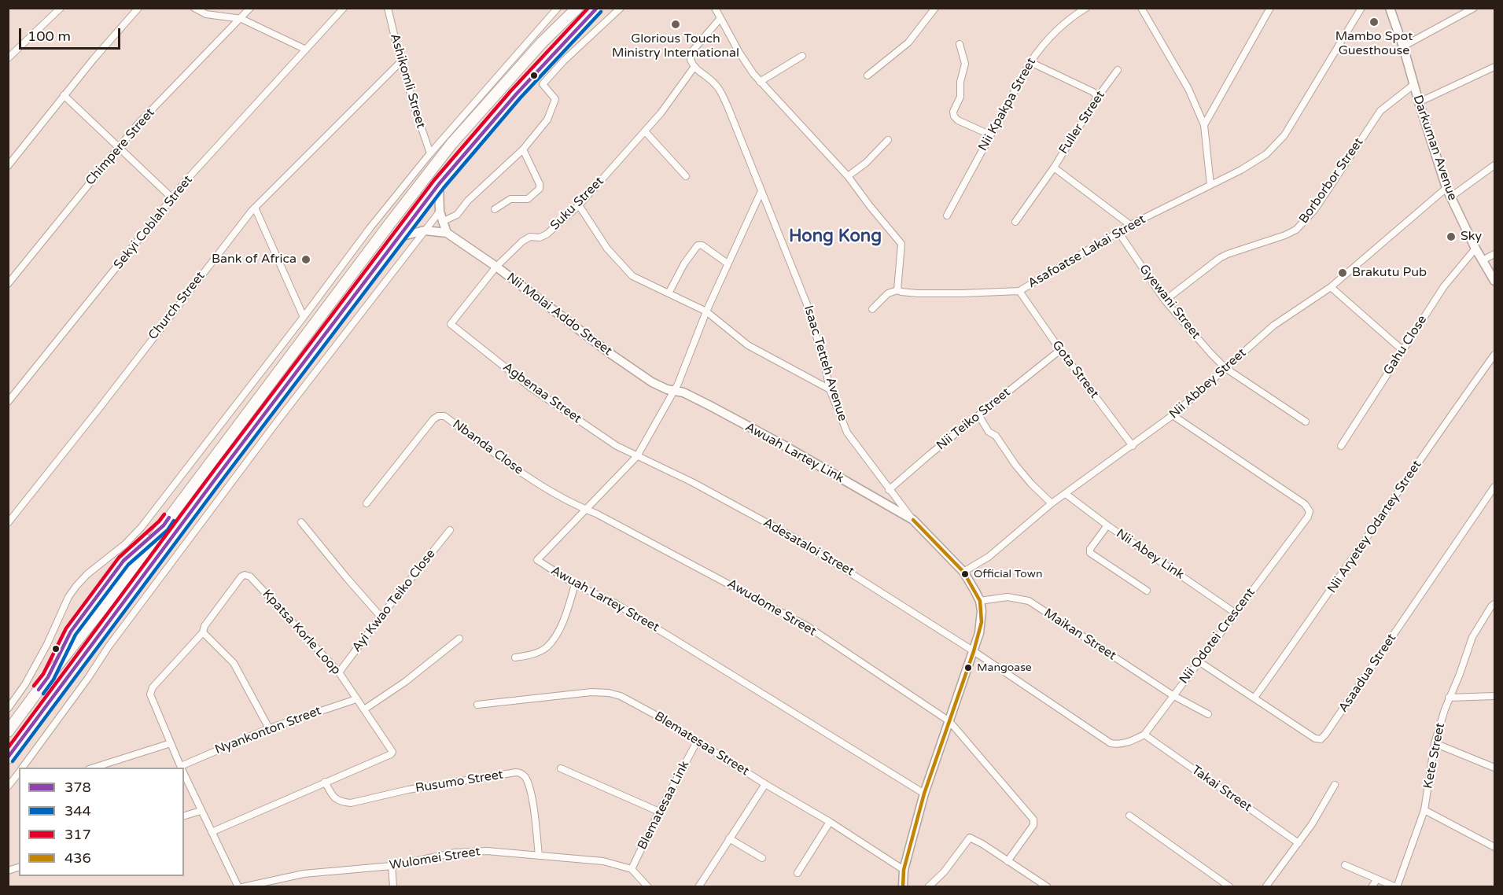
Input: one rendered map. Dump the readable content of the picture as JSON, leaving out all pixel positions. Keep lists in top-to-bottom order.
{
  "streets": {
    "street": [
      "Ashikomli Street",
      "Nii Kpakpa Street",
      "Fuller Street",
      "Chimpere Street",
      "Darkuman Avenue",
      "Borborbor Street",
      "Suku Street",
      "Sekyi Coblah Street",
      "Asafoatse Lakai Street",
      "Gyewani Street",
      "Church Street",
      "Nii Molai Addo Street",
      "Gahu Close",
      "Isaac Tetteh Avenue",
      "Gota Street",
      "Nii Abbey Street",
      "Agbenaa Street",
      "Nii Teiko Street",
      "Nbanda Close",
      "Awuah Lartey Link",
      "Nii Aryetey Odartey Street",
      "Adesataloi Street",
      "Nii Abey Link",
      "Awuah Lartey Street",
      "Ayi Kwao Teiko Close",
      "Awudome Street",
      "Kpatsa Korle Loop",
      "Maikan Street",
      "Nii Odotei Crescent",
      "Asaadua Street",
      "Nyankonton Street",
      "Blematesaa Street",
      "Kete Street",
      "Rusumo Street",
      "Takai Street",
      "Blematesaa Link",
      "Wulomei Street"
    ]
  },
  "crossings": [
    ["Ashikomli Street", "Church Street"],
    ["Fuller Street", "Asafoatse Lakai Street"],
    ["Darkuman Avenue", "Borborbor Street"],
    ["Darkuman Avenue", "Gahu Close"],
    ["Darkuman Avenue", "Nii Abbey Street"],
    ["Borborbor Street", "Gyewani Street"],
    ["Suku Street", "Nii Molai Addo Street"],
    ["Suku Street", "Isaac Tetteh Avenue"],
    ["Suku Street", "Agbenaa Street"],
    ["Asafoatse Lakai Street", "Gyewani Street"],
    ["Asafoatse Lakai Street", "Gota Street"],
    ["Gyewani Street", "Nii Abbey Street"],
    ["Nii Molai Addo Street", "Awuah Lartey Link"],
    ["Nii Molai Addo Street", "Awuah Lartey Street"],
    ["Isaac Tetteh Avenue", "Nii Abbey Street"],
    ["Isaac Tetteh Avenue", "Nii Teiko Street"],
    ["Isaac Tetteh Avenue", "Awuah Lartey Link"],
    ["Isaac Tetteh Avenue", "Adesataloi Street"],
    ["Isaac Tetteh Avenue", "Awuah Lartey Street"],
    ["Isaac Tetteh Avenue", "Awudome Street"],
    ["Isaac Tetteh Avenue", "Maikan Street"],
    ["Isaac Tetteh Avenue", "Blematesaa Street"],
    ["Gota Street", "Nii Abbey Street"],
    ["Gota Street", "Nii Teiko Street"],
    ["Nii Abbey Street", "Nii Abey Link"],
    ["Nii Abbey Street", "Nii Odotei Crescent"],
    ["Agbenaa Street", "Adesataloi Street"],
    ["Agbenaa Street", "Awuah Lartey Street"],
    ["Nbanda Close", "Awuah Lartey Street"],
    ["Nbanda Close", "Awudome Street"],
    ["Awuah Lartey Link", "Awuah Lartey Street"],
    ["Nii Aryetey Odartey Street", "Asaadua Street"],
    ["Adesataloi Street", "Awuah Lartey Street"],
    ["Nii Abey Link", "Nii Odotei Crescent"],
    ["Awuah Lartey Street", "Awudome Street"],
    ["Ayi Kwao Teiko Close", "Kpatsa Korle Loop"],
    ["Kpatsa Korle Loop", "Nyankonton Street"],
    ["Kpatsa Korle Loop", "Rusumo Street"],
    ["Maikan Street", "Nii Odotei Crescent"],
    ["Nii Odotei Crescent", "Asaadua Street"],
    ["Nii Odotei Crescent", "Takai Street"],
    ["Blematesaa Street", "Blematesaa Link"],
    ["Rusumo Street", "Wulomei Street"],
    ["Blematesaa Link", "Wulomei Street"]
  ],
  "districts": ["Hong Kong"],
  "places": [
    "Mambo Spot Guesthouse",
    "Glorious Touch Ministry International",
    "Sky",
    "Bank of Africa",
    "Brakutu Pub",
    "Official Town",
    "Mangoase"
  ],
  "lines": [
    "transit line 378",
    "transit line 317",
    "transit line 344",
    "transit line 436"
  ],
  "legend": [
    "378",
    "344",
    "317",
    "436"
  ],
  "scale_bar": "100 m"
}
